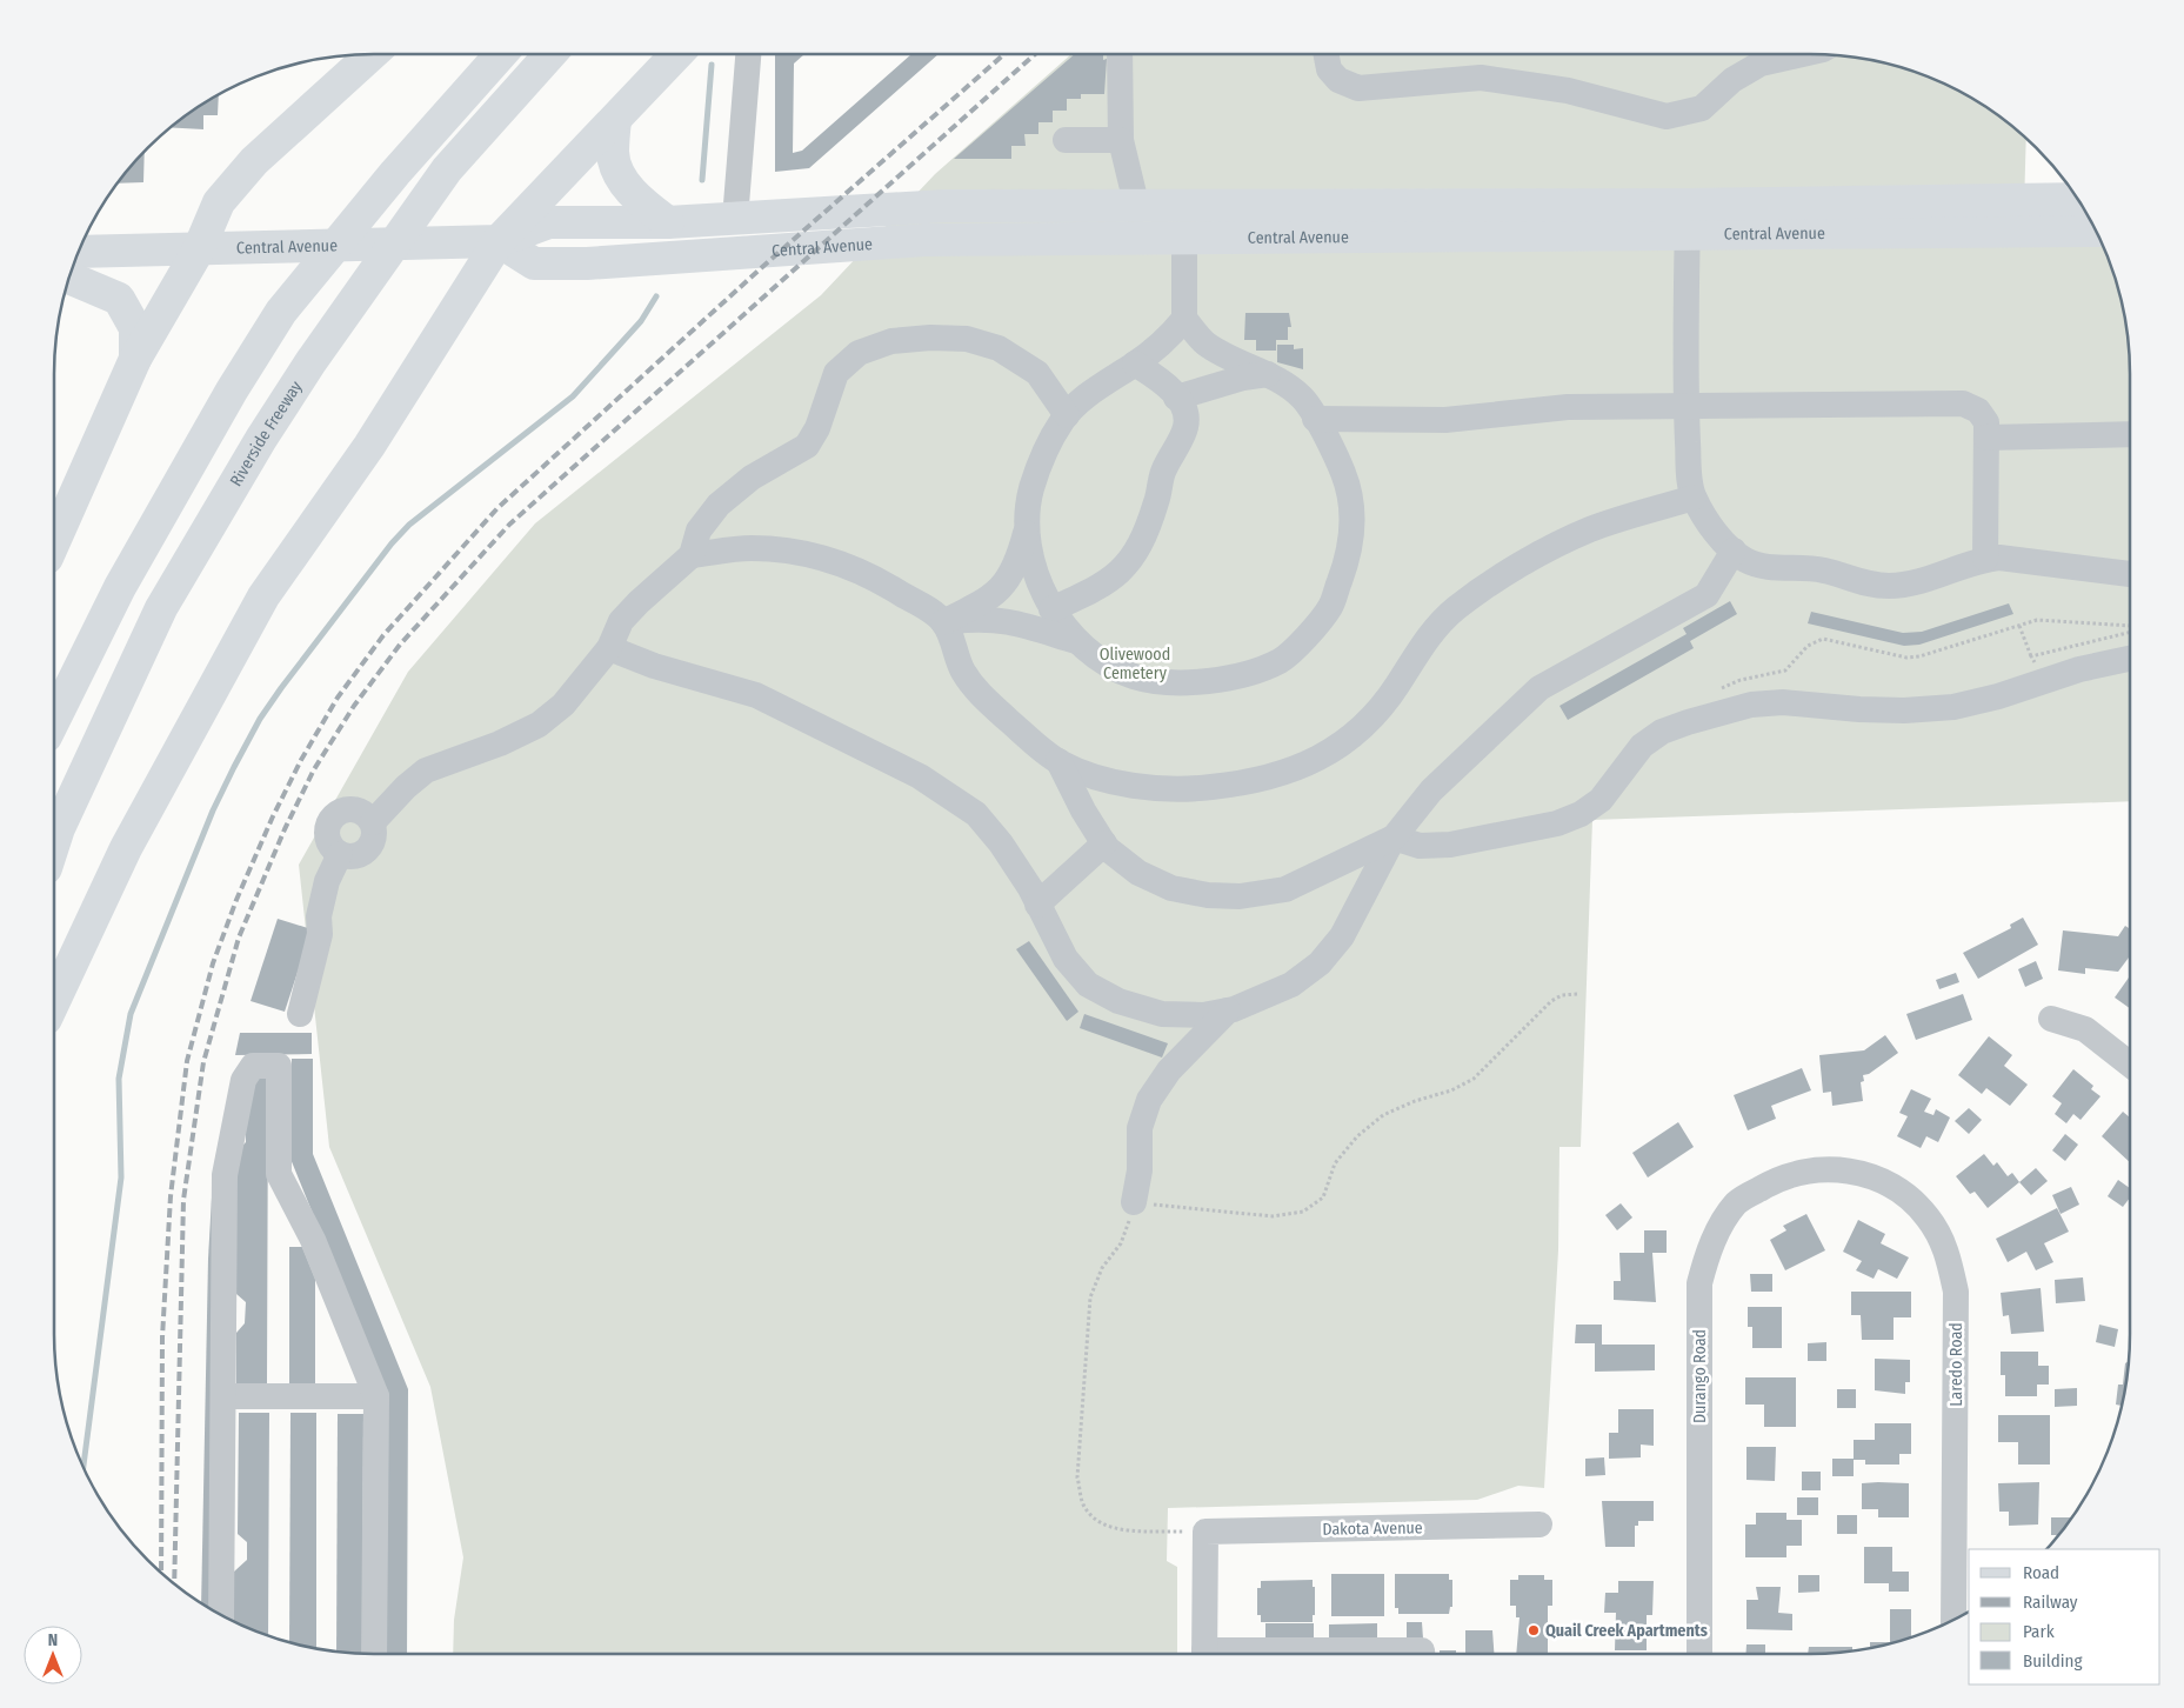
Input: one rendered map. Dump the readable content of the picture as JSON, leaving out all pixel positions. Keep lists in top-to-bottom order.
{
  "streets": {
    "main road": ["Central Avenue", "Riverside Freeway"],
    "street": ["Laredo Road", "Durango Road", "Dakota Avenue"]
  },
  "crossings": [
    ["Laredo Road", "Durango Road"]
  ],
  "parks": ["Olivewood Cemetery"],
  "places": ["Quail Creek Apartments"],
  "legend": [
    "Road",
    "Railway",
    "Park",
    "Building"
  ],
  "north": "top"
}
